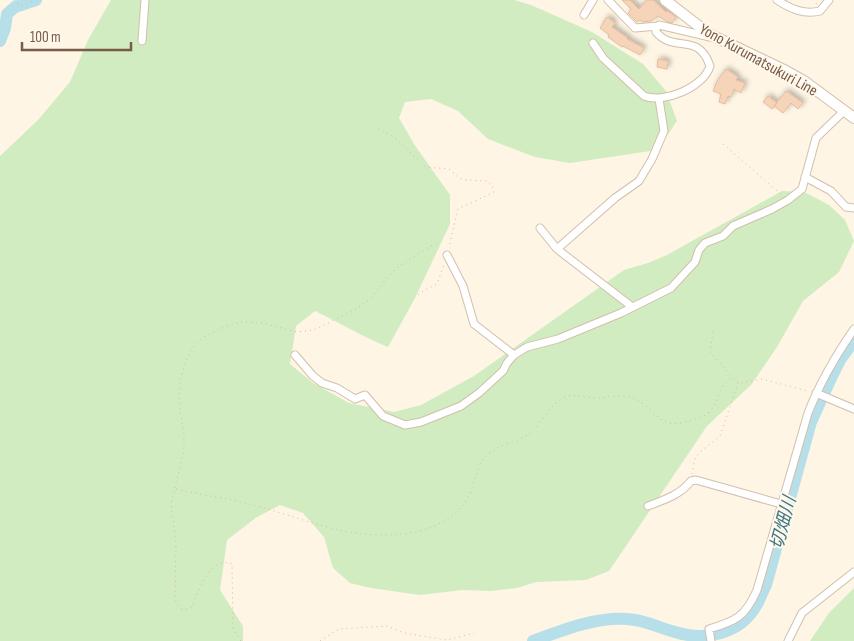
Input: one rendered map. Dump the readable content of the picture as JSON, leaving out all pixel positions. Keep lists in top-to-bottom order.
{
  "streets": {
    "main road": ["Yono Kurumatsukuri Line"]
  },
  "water": ["切畑川"],
  "scale_bar": "100 m"
}
